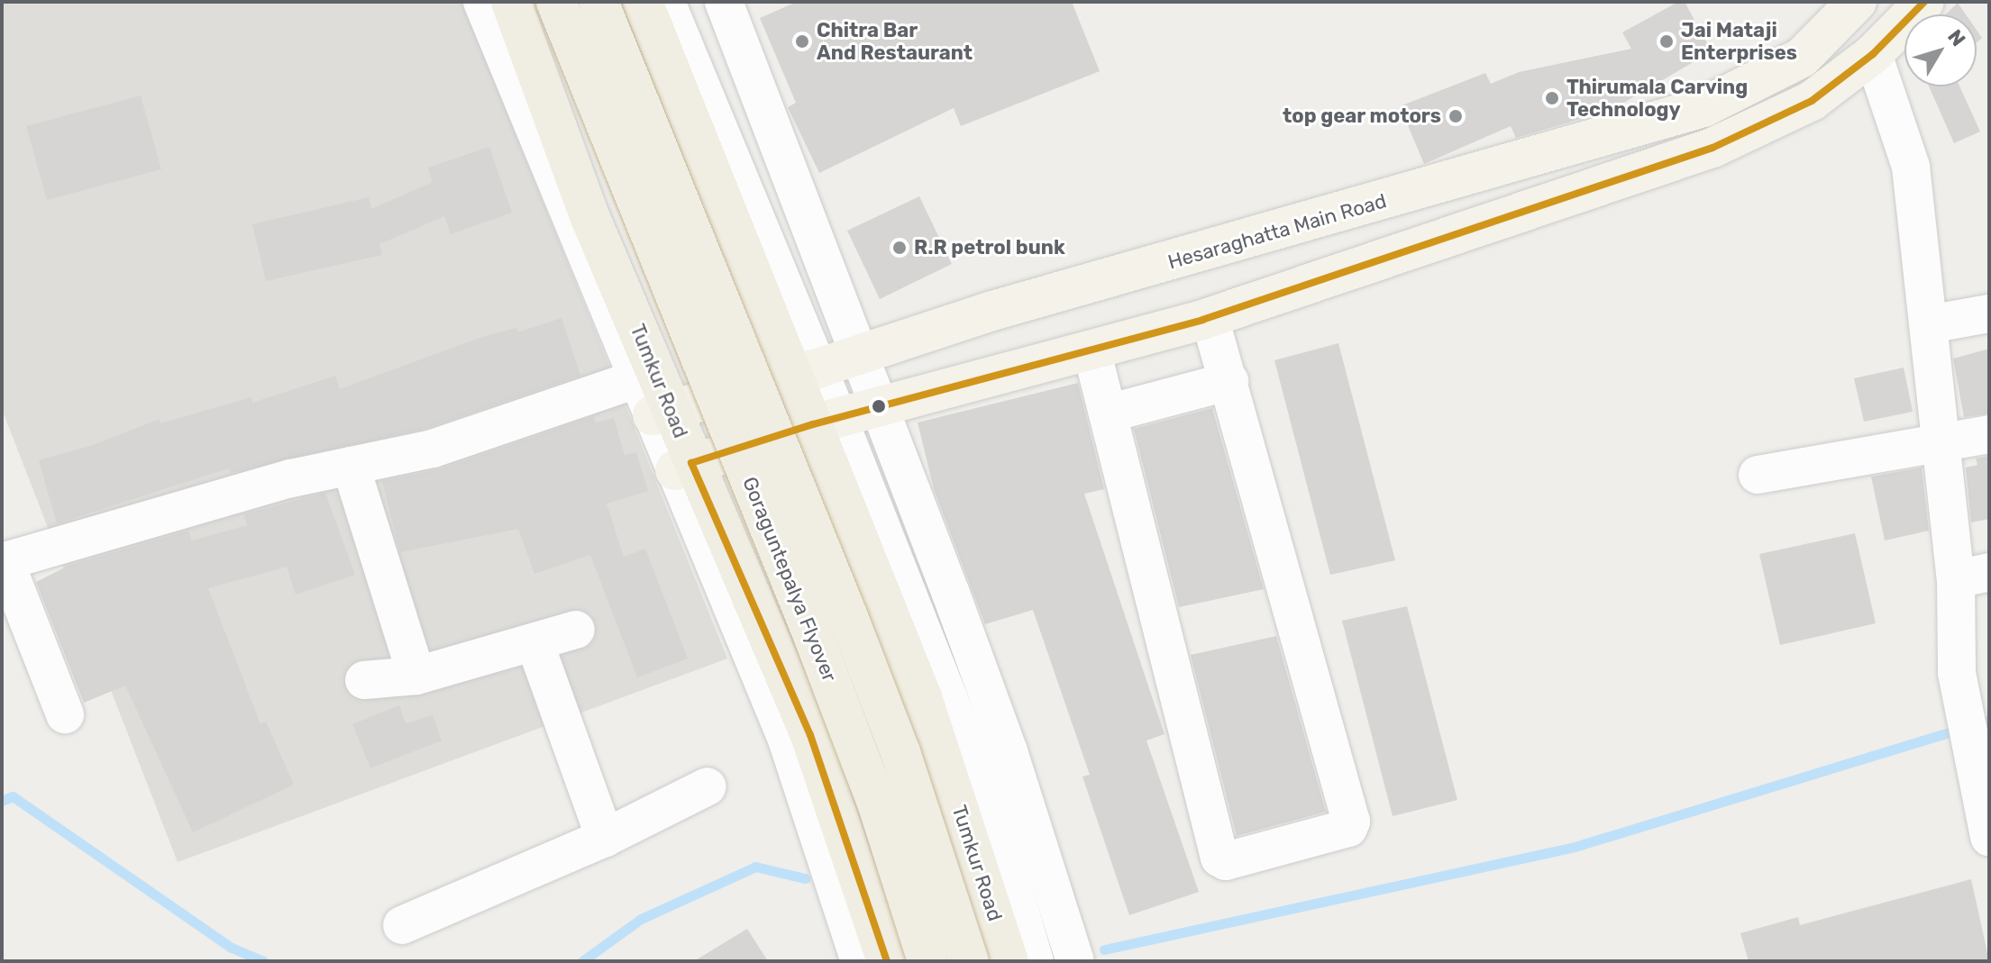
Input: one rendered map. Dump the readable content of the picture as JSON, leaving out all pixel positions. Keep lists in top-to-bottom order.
{
  "streets": {
    "highway": ["Tumkur Road", "Goraguntepalya Flyover"],
    "main road": ["Hesaraghatta Main Road"]
  },
  "crossings": [
    ["Hesaraghatta Main Road", "Tumkur Road"]
  ],
  "places": [
    "Chitra Bar And Restaurant",
    "Jai Mataji Enterprises",
    "Thirumala Carving Technology",
    "top gear motors",
    "R.R petrol bunk"
  ],
  "north": "top right"
}
